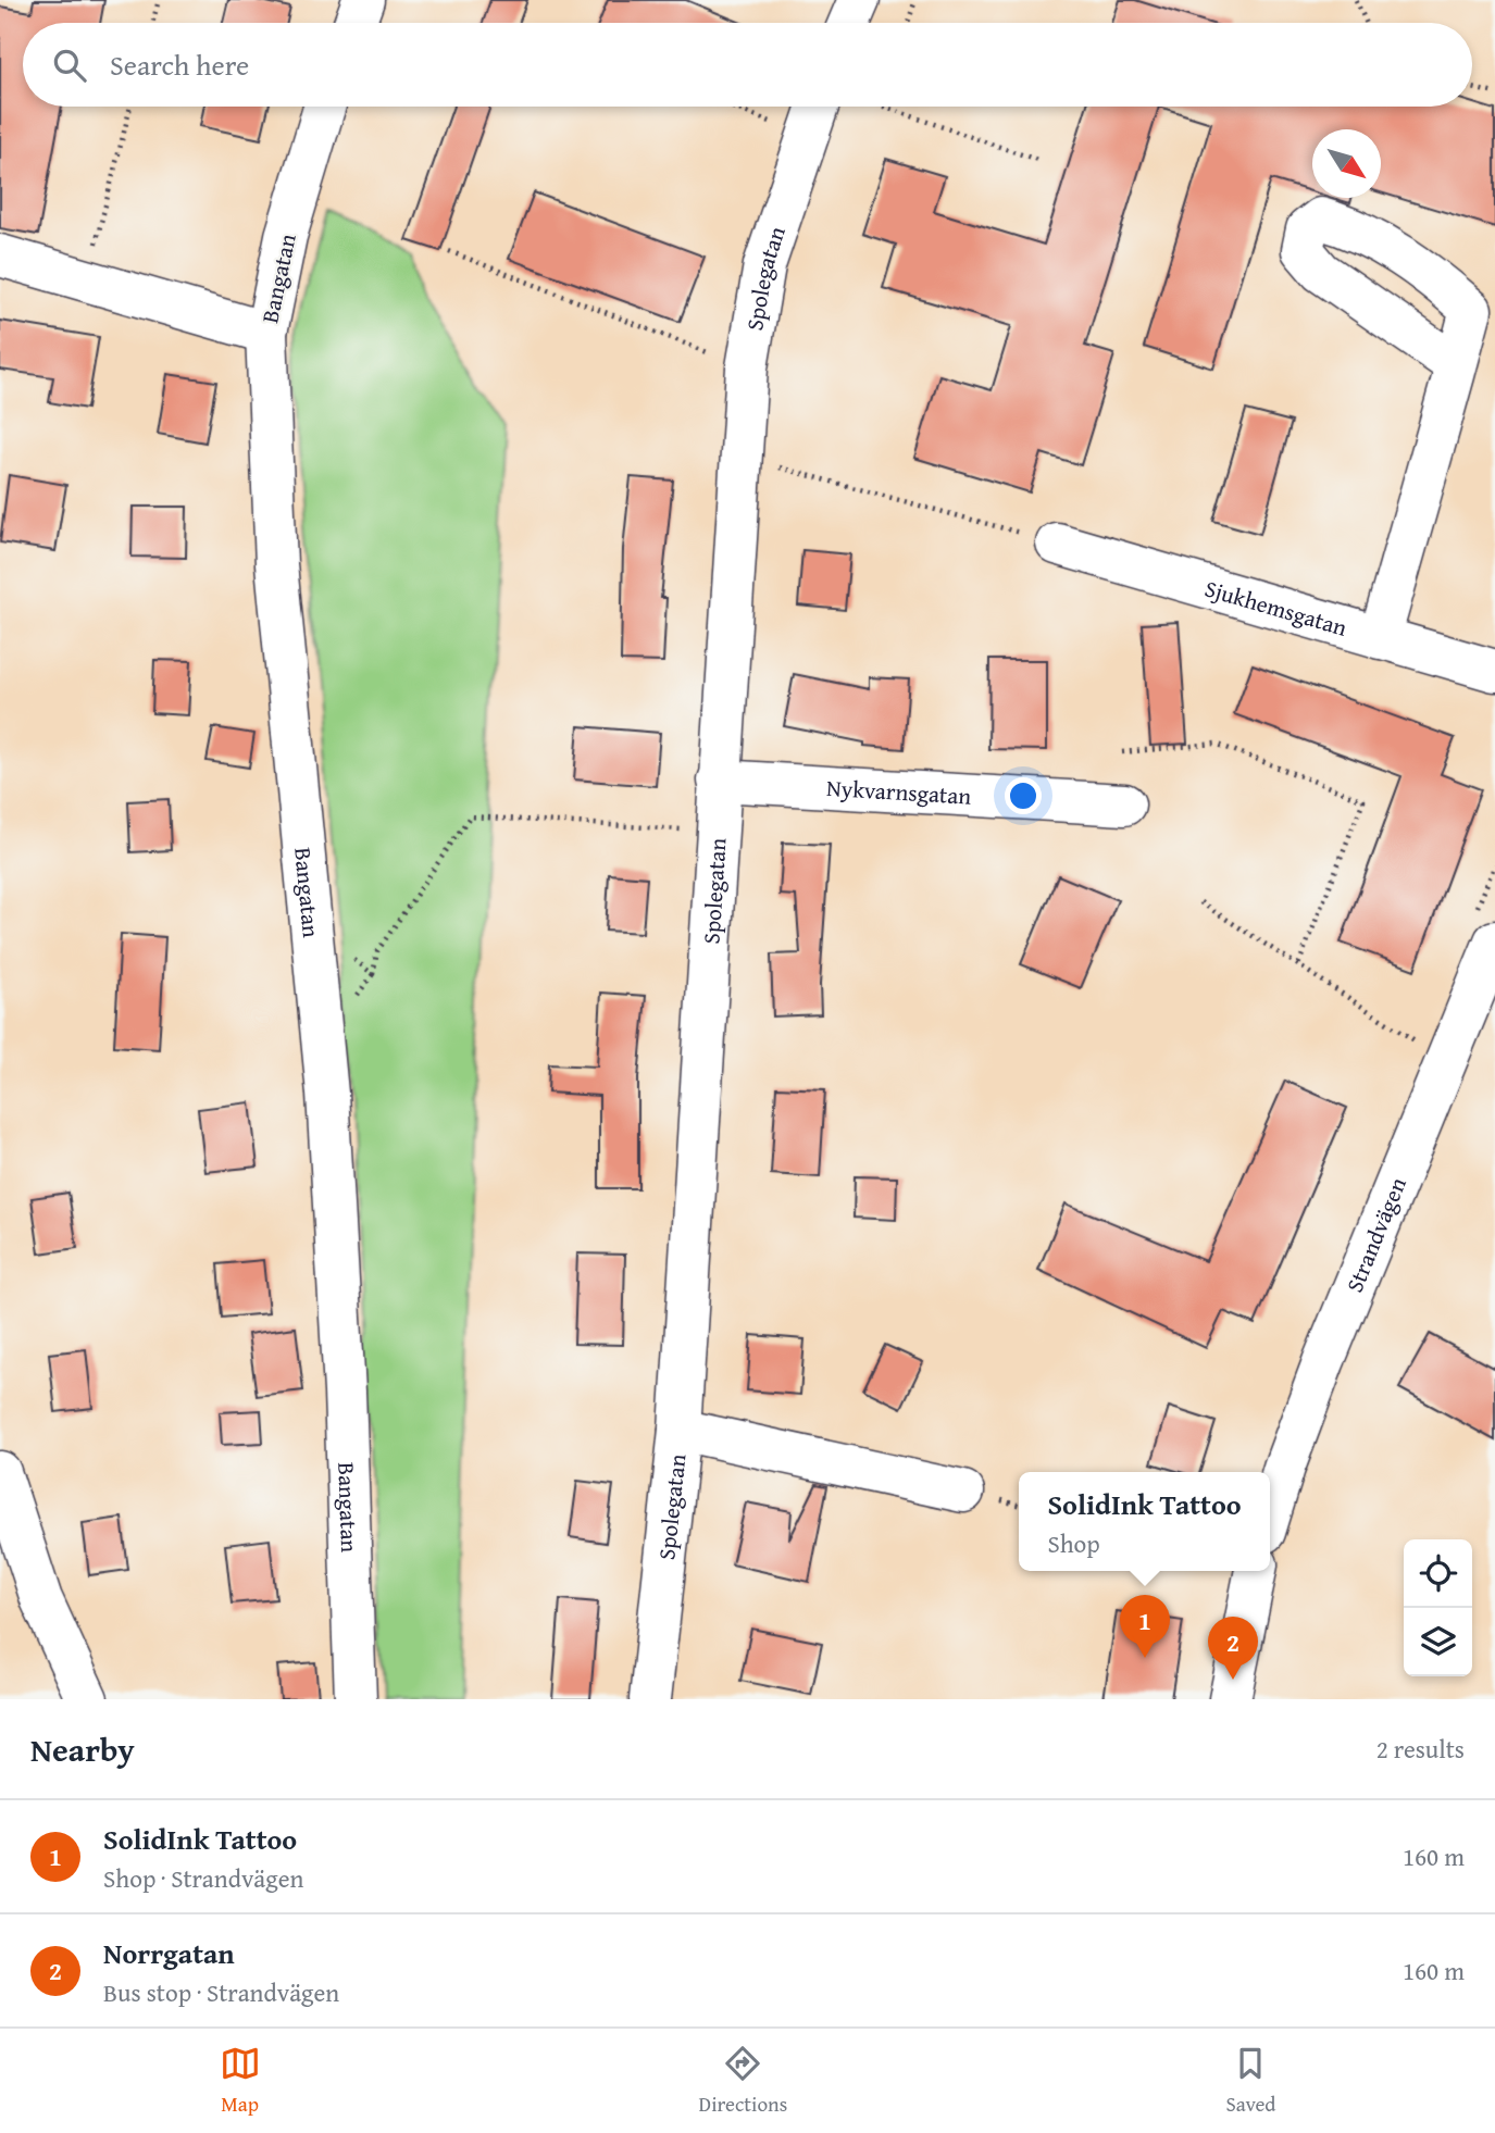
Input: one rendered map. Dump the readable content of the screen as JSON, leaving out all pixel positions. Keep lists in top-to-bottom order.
{
  "streets": {
    "street": [
      "Bangatan",
      "Spolegatan",
      "Sjukhemsgatan",
      "Nykvarnsgatan",
      "Strandvägen"
    ]
  },
  "crossings": [
    ["Spolegatan", "Nykvarnsgatan"]
  ],
  "north": "bottom right",
  "page": {
    "search": "Search here",
    "popup": ["SolidInk Tattoo", "Shop"],
    "pins": ["1", "2"],
    "heading": ["Nearby", "2 results"],
    "list": [
      {
        "mark": "1",
        "name": "SolidInk Tattoo",
        "note": "Shop · Strandvägen",
        "value": "160 m"
      },
      {
        "mark": "2",
        "name": "Norrgatan",
        "note": "Bus stop · Strandvägen",
        "value": "160 m"
      }
    ],
    "nav": ["Map", "Directions", "Saved"]
  }
}
